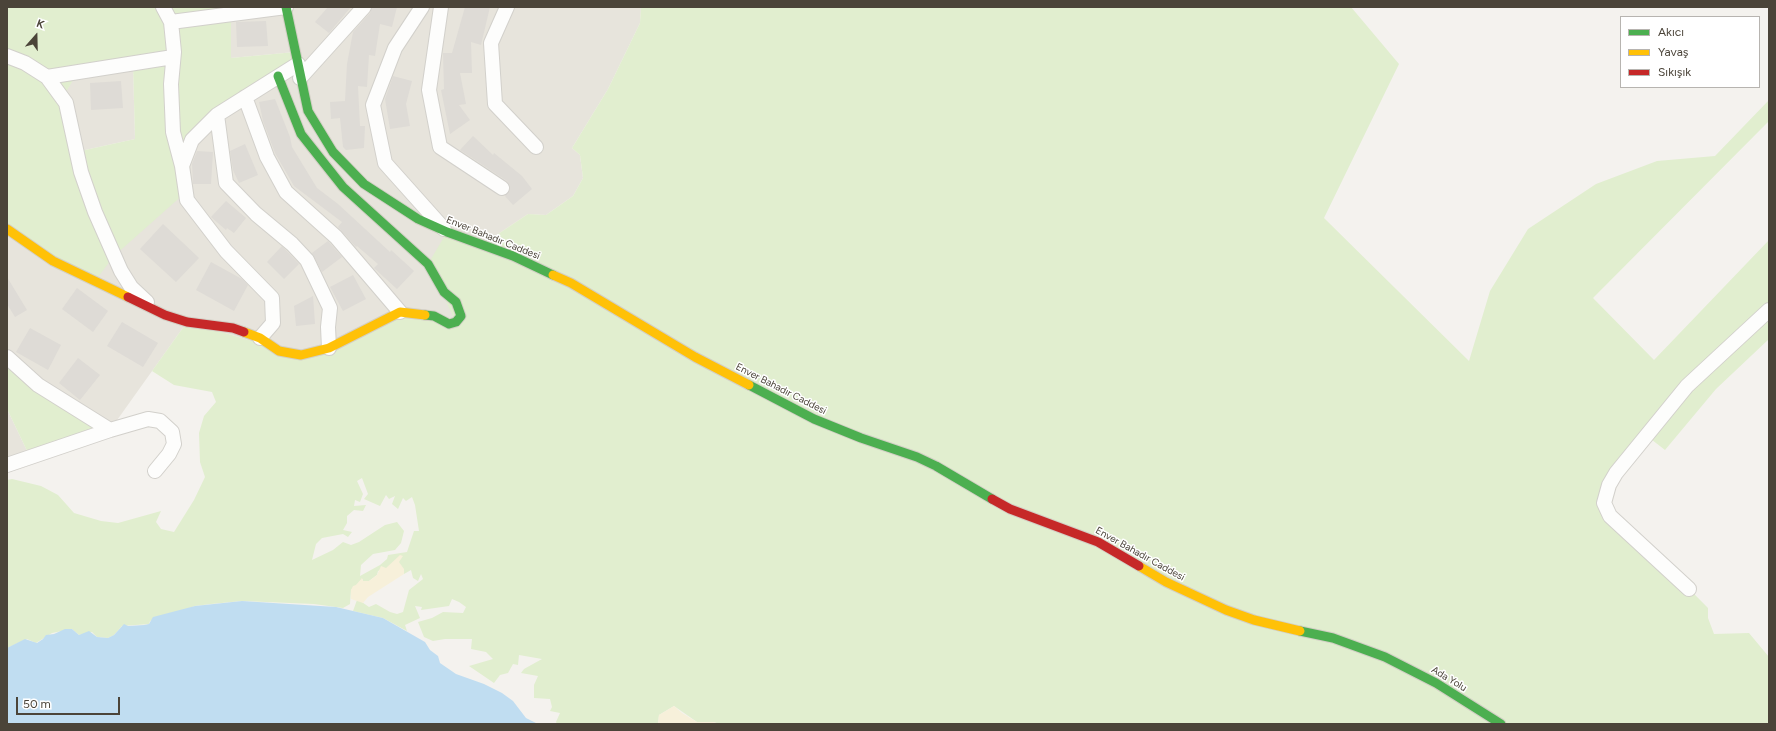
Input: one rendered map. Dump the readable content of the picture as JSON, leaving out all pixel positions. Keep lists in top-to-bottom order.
{
  "streets": {
    "main road": ["Enver Bahadır Caddesi", "Ada Yolu"]
  },
  "crossings": [
    ["Enver Bahadır Caddesi", "Ada Yolu"]
  ],
  "legend": ["Akıcı", "Yavaş", "Sıkışık"],
  "scale_bar": "50 m",
  "north": "top"
}
